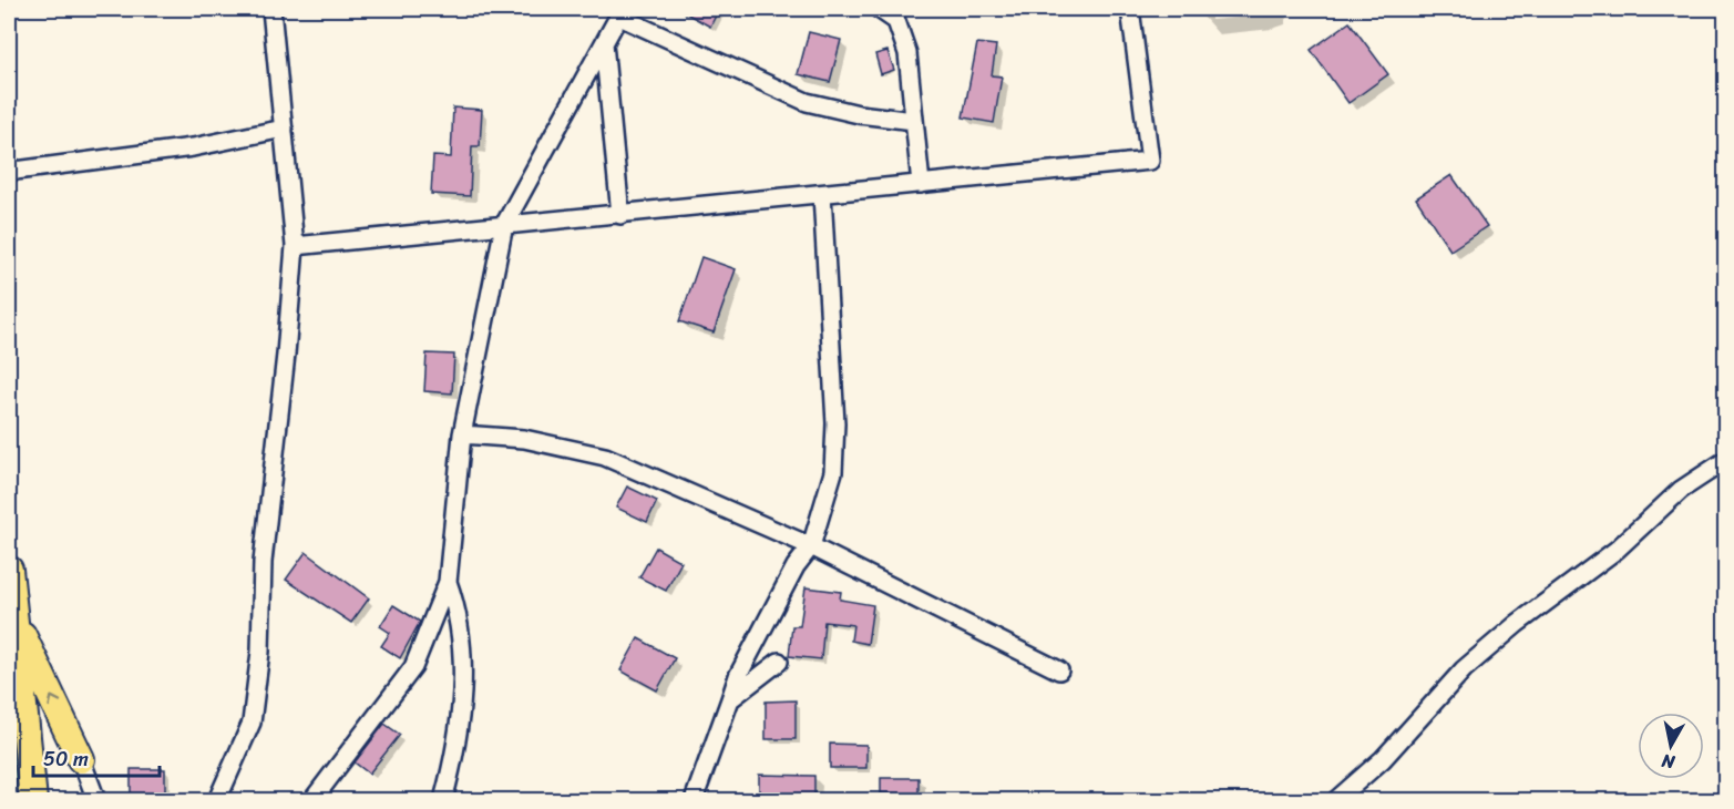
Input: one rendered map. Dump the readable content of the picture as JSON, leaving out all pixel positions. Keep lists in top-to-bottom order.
{
  "scale_bar": "50 m",
  "north": "bottom"
}
